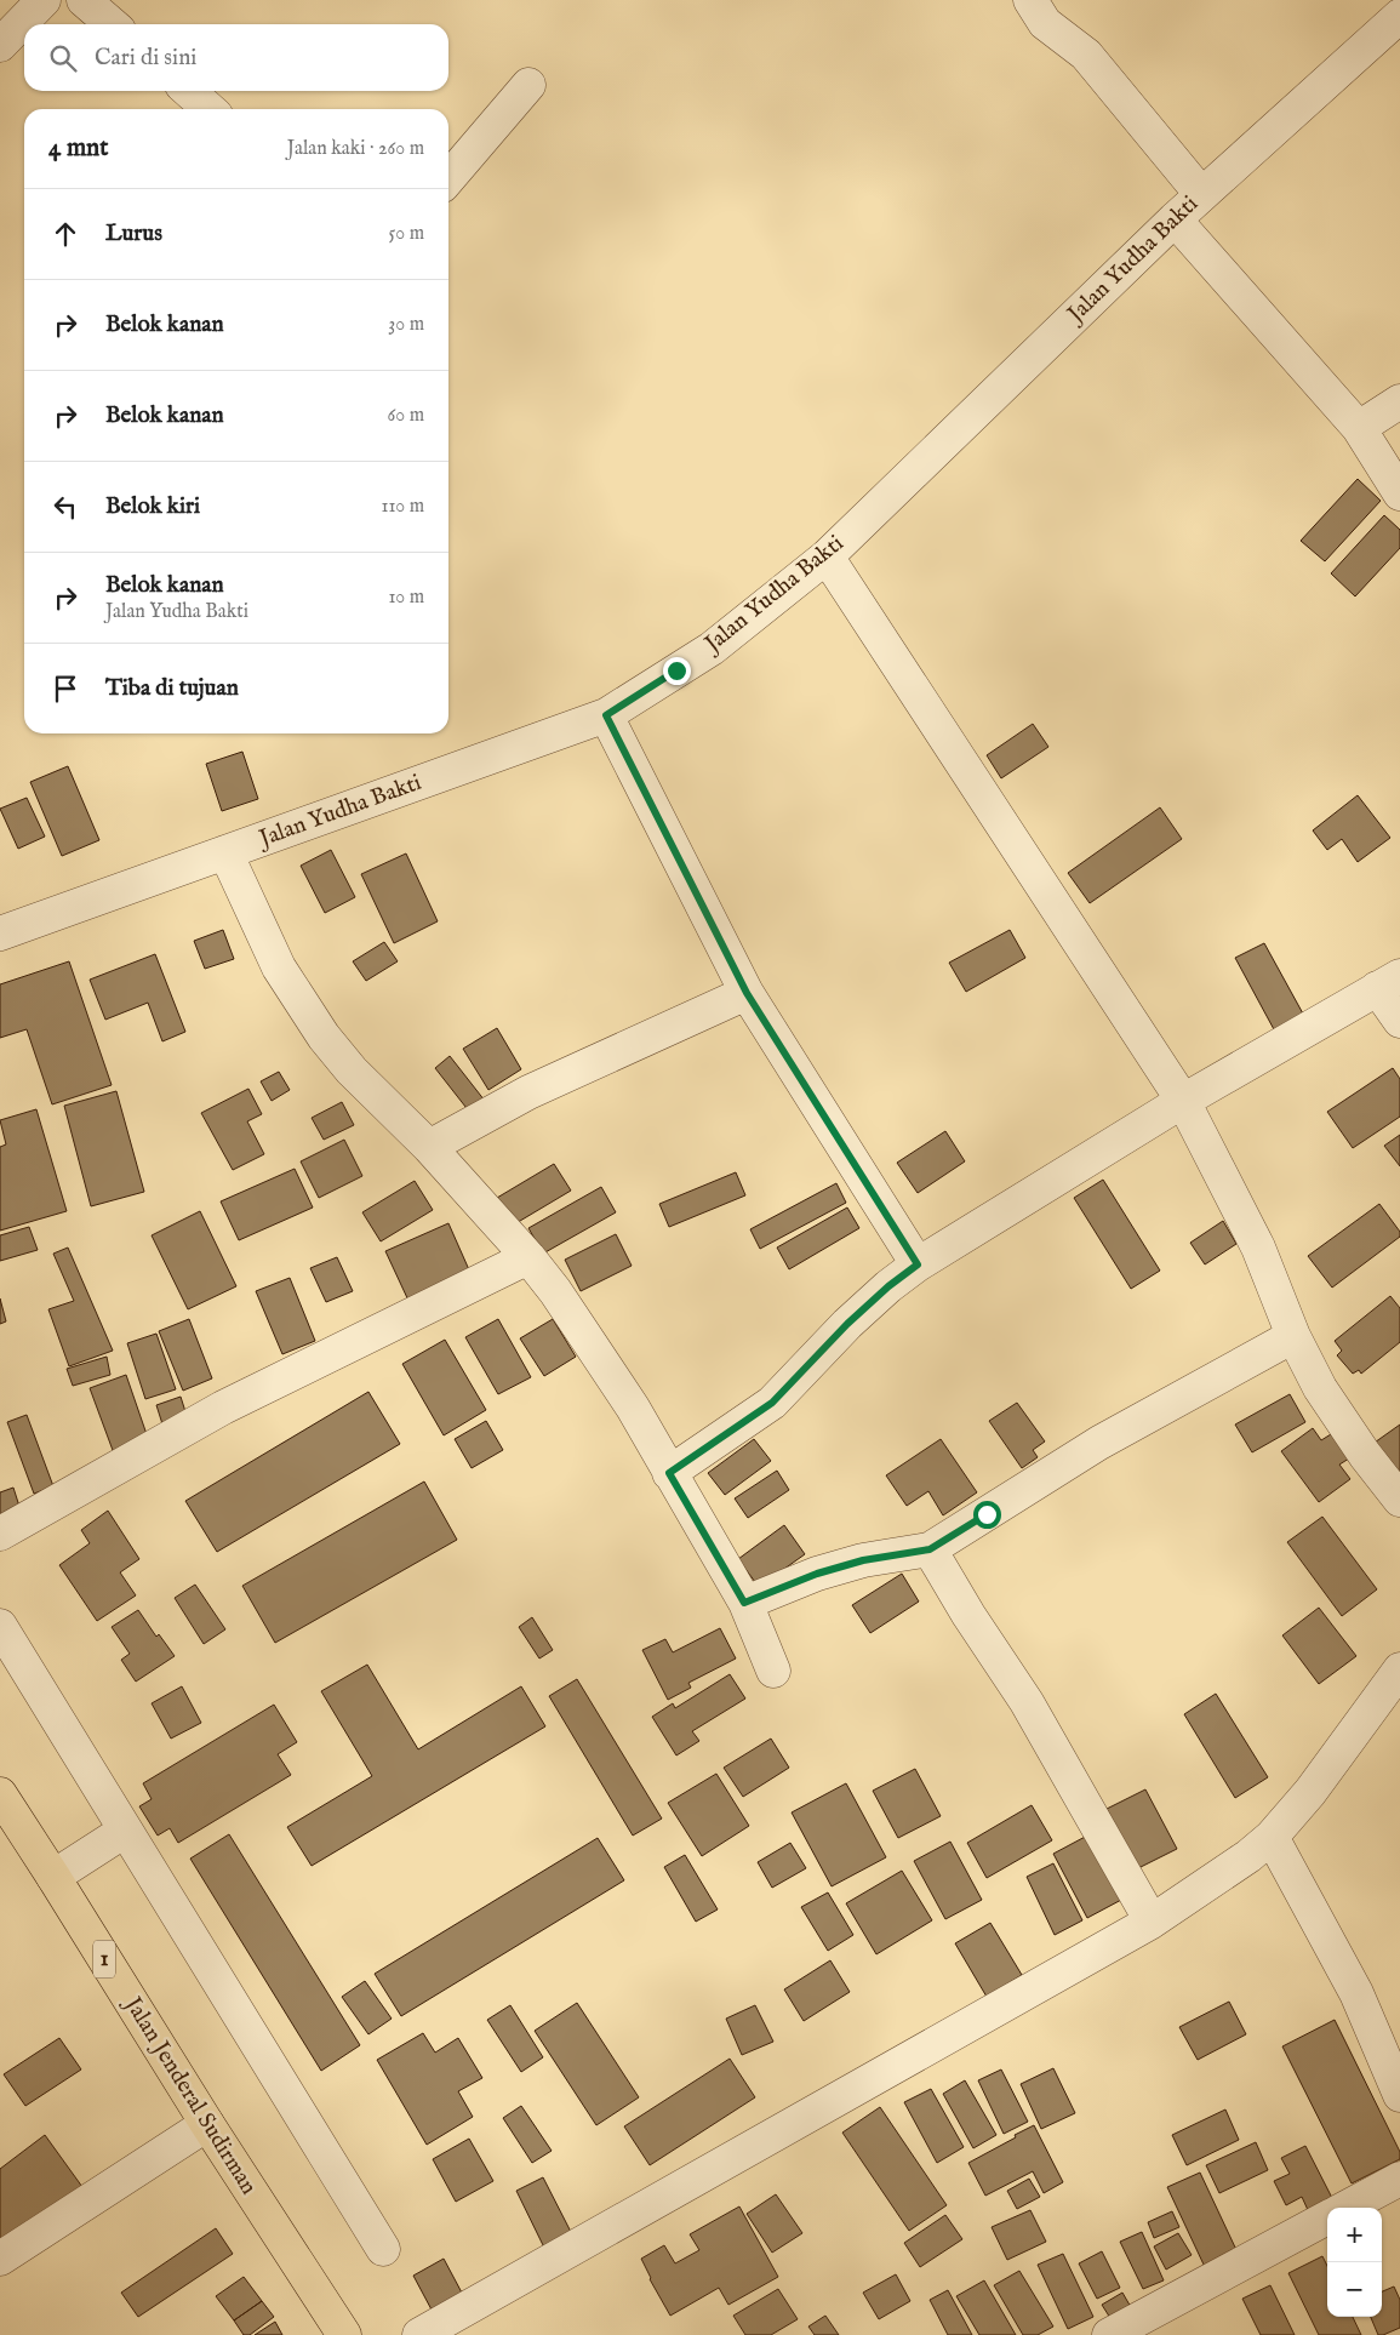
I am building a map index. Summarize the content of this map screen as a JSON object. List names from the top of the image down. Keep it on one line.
{"streets":{"highway":["1","Jalan Jenderal Sudirman"],"street":["Jalan Yudha Bakti"]},"page":{"search":"Cari di sini","heading":["4 mnt","Jalan kaki · 260 m"],"list":[["Lurus","50 m"],["Belok kanan","30 m"],["Belok kanan","60 m"],["Belok kiri","110 m"],["Belok kanan","Jalan Yudha Bakti","10 m"],"Tiba di tujuan"],"map_buttons":["+","−"]}}
